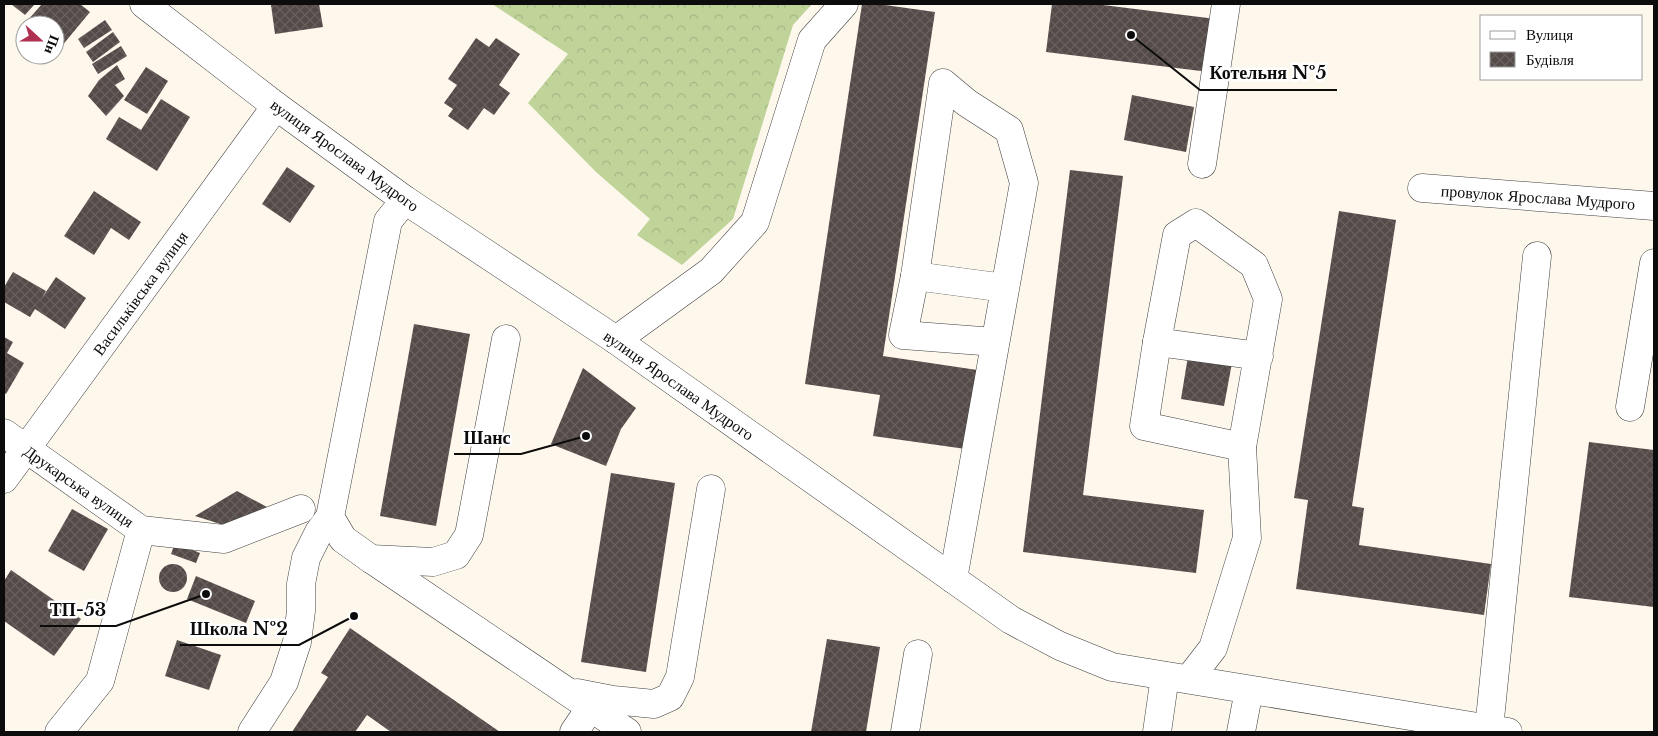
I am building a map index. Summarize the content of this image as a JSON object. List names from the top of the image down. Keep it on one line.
{"streets":{"street":["вулиця Ярослава Мудрого","провулок Ярослава Мудрого","Васильківська вулиця","Друкарська вулиця"]},"crossings":[["вулиця Ярослава Мудрого","Васильківська вулиця"],["Васильківська вулиця","Друкарська вулиця"]],"places":["Котельня №5","Шанс","ТП-53","Школа №2"],"legend":["Вулиця","Будівля"],"north":"right"}
